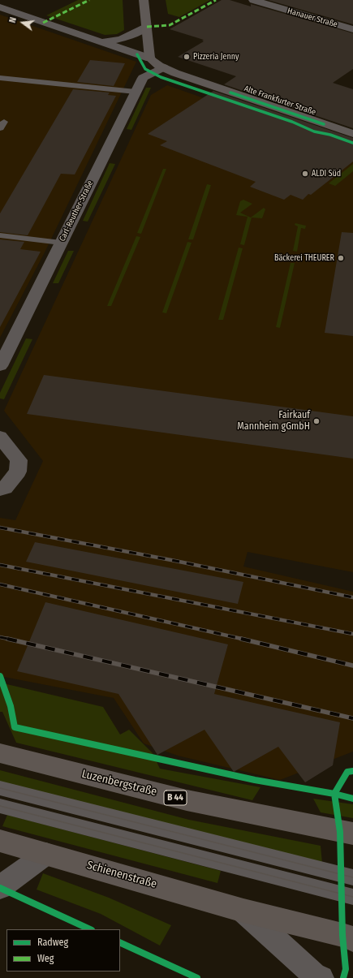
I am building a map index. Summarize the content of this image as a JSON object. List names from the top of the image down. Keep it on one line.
{"streets":{"main road":["Luzenbergstraße","B 44","Schienenstraße"],"street":["Hanauer Straße","Alte Frankfurter Straße","Carl-Reuther-Straße"]},"crossings":[["Alte Frankfurter Straße","Carl-Reuther-Straße"]],"places":["Pizzeria Jenny","ALDI Süd","Bäckerei THEURER","Fairkauf Mannheim gGmbH"],"legend":["Radweg","Weg"],"north":"left"}
